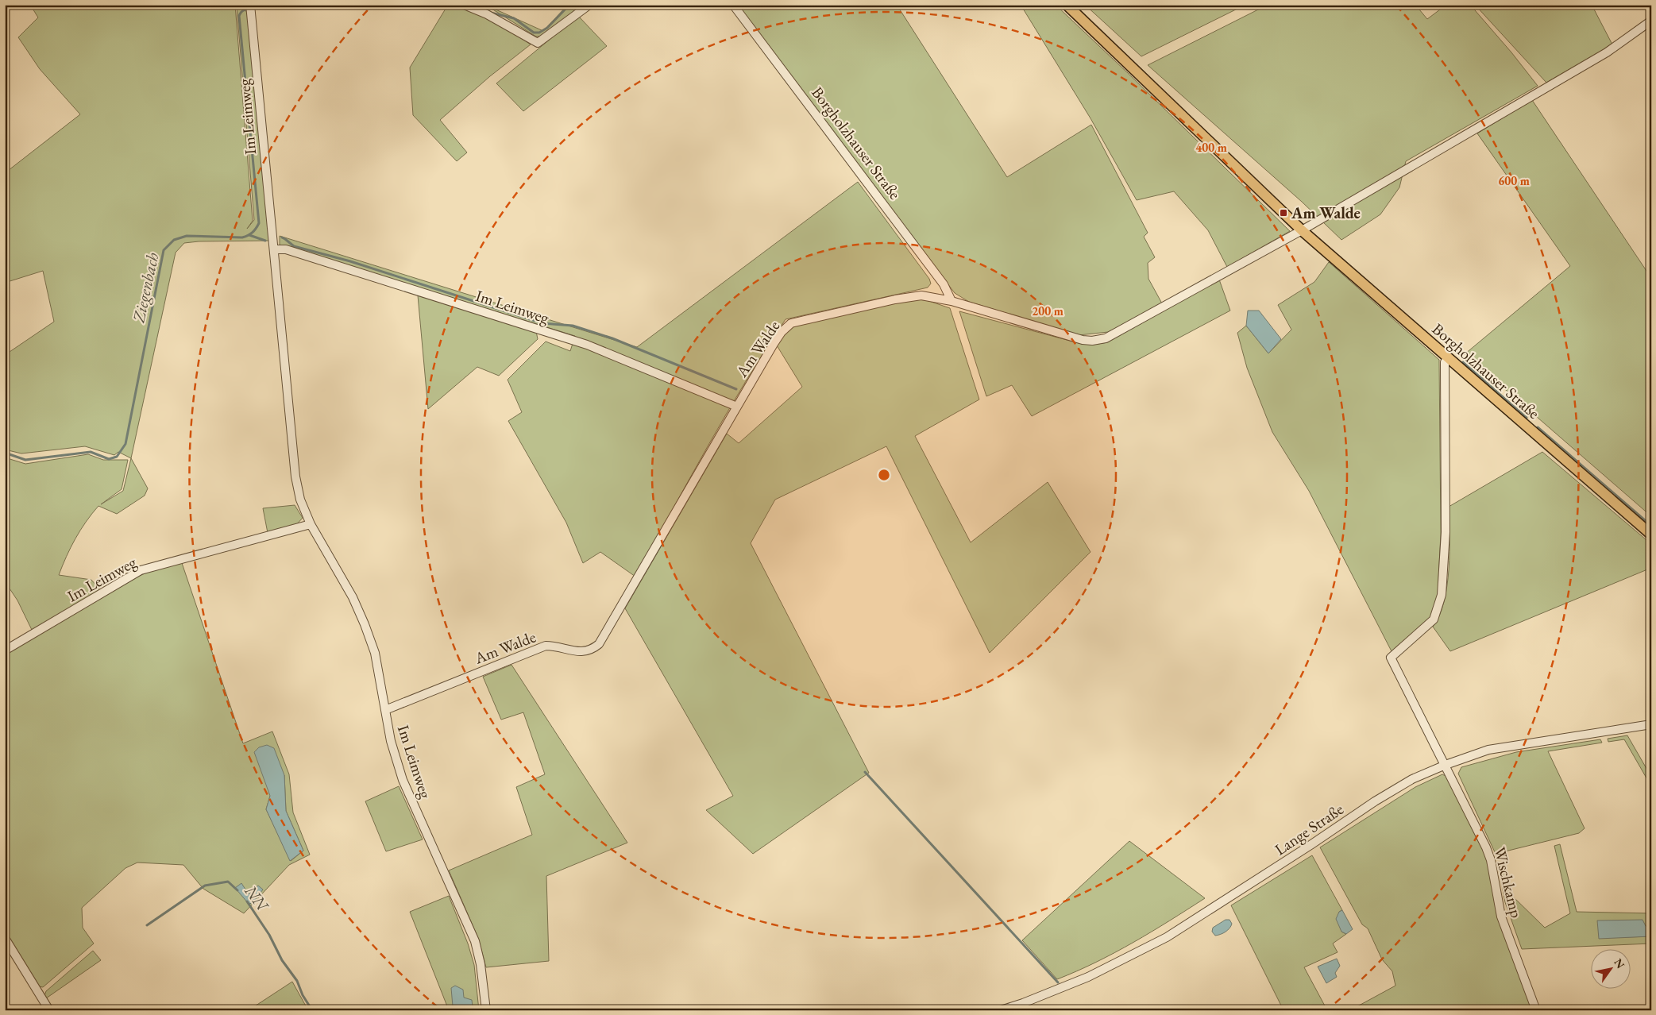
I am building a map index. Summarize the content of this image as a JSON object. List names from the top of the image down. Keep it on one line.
{"streets":{"main road":["Borgholzhauser Straße"],"street":["Im Leimweg","Am Walde","Lange Straße","Wischkamp"]},"crossings":[["Im Leimweg","Am Walde"],["Borgholzhauser Straße","Am Walde"],["Borgholzhauser Straße","Wischkamp"],["Lange Straße","Wischkamp"]],"water":["Ziegenbach","NN"],"places":{"transit":["Am Walde"]},"north":"top right","rings":["400 m","600 m","200 m"]}
